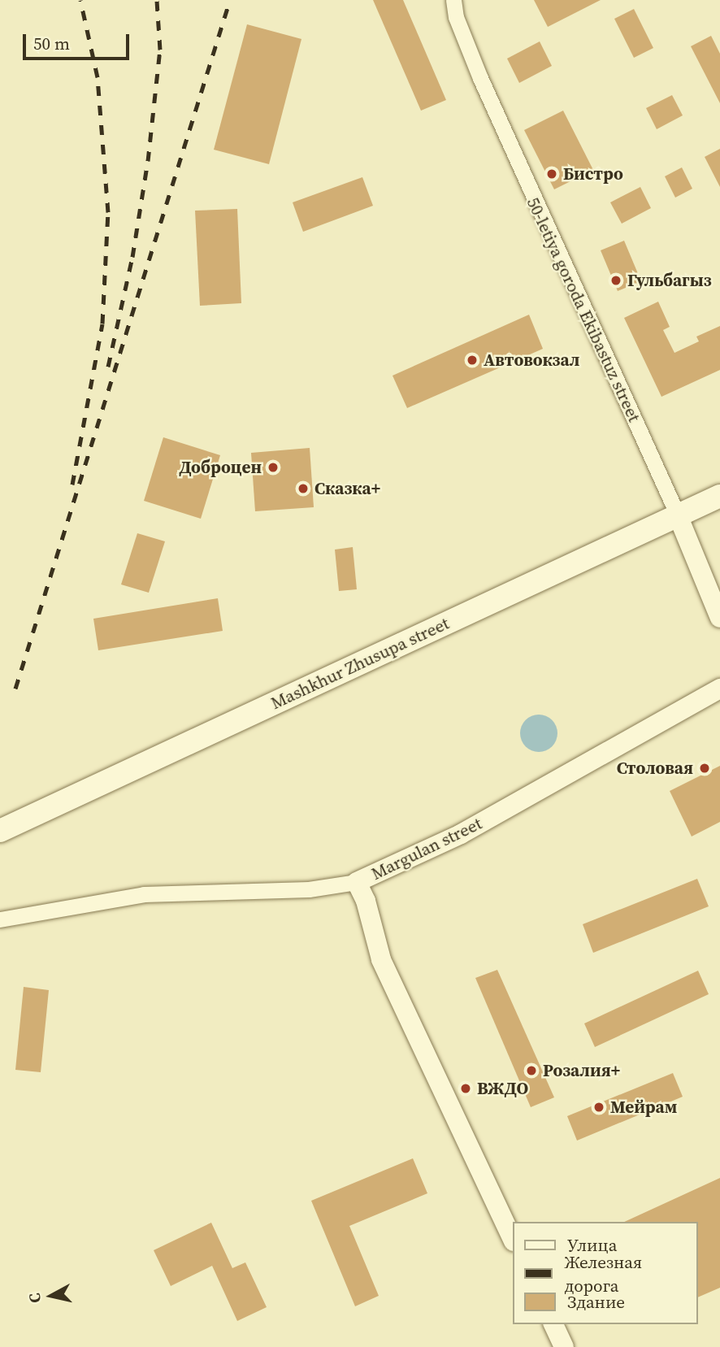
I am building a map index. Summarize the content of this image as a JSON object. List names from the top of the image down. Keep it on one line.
{"streets":{"main road":["Mashkhur Zhusupa street"],"street":["50-letiya goroda Ekibastuz street","Margulan street"]},"crossings":[["50-letiya goroda Ekibastuz street","Mashkhur Zhusupa street"]],"places":["Бистро","Гульбагыз","Автовокзал","Доброцен","Сказка+","Столовая","Розалия+","ВЖДО","Мейрам"],"legend":["Улица","Железная дорога","Здание"],"scale_bar":"50 m","north":"left"}
